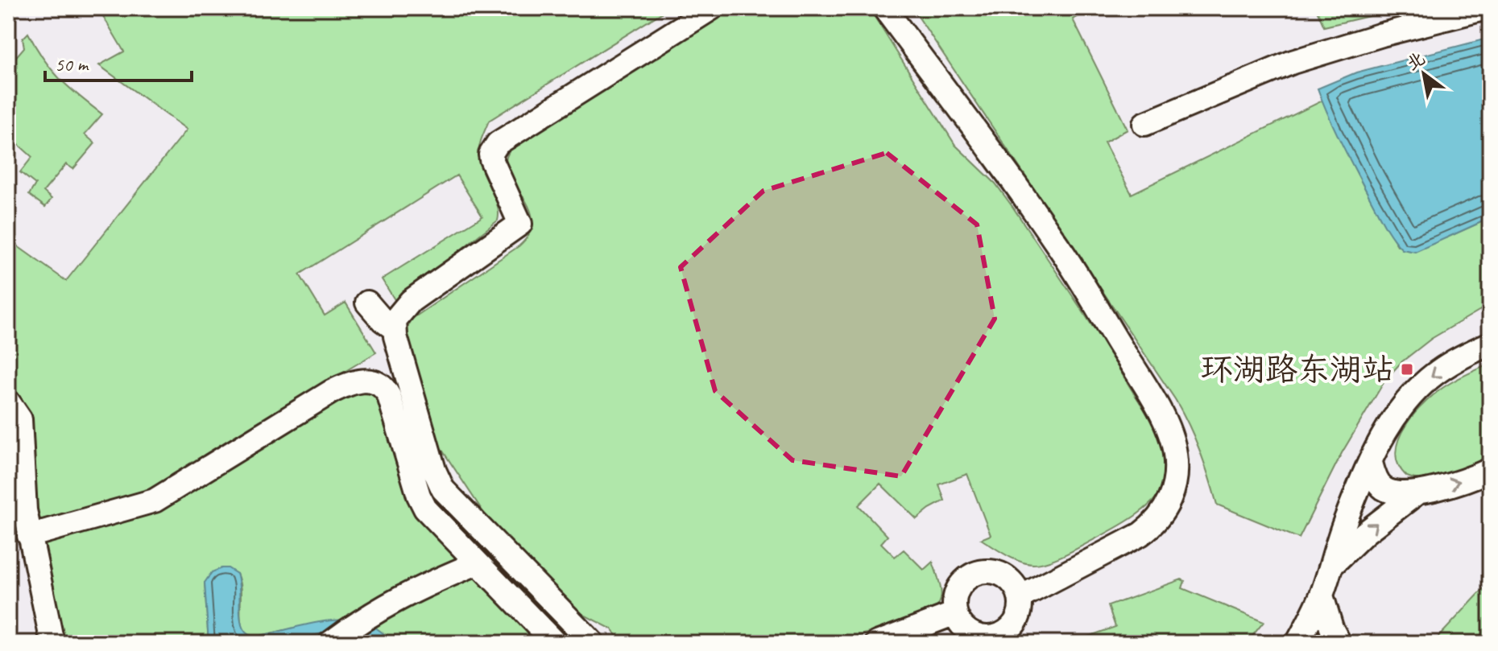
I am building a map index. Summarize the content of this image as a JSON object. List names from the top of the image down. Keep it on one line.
{"places":{"transit":["环湖路东湖站"]},"scale_bar":"50 m","north":"top left"}
